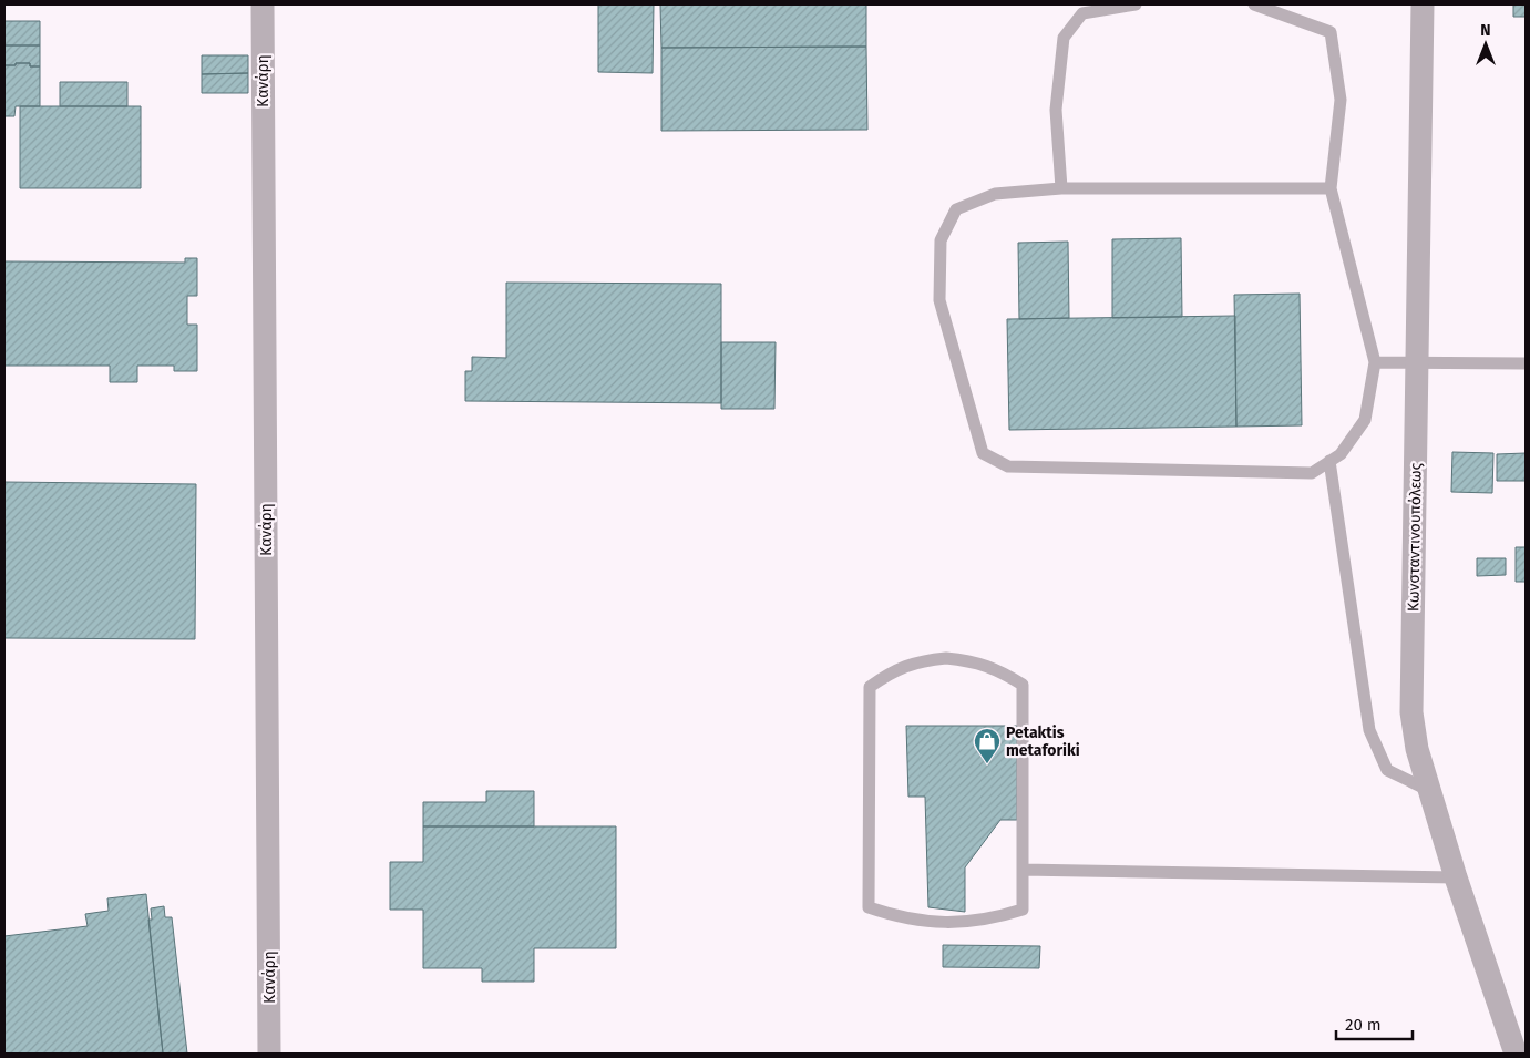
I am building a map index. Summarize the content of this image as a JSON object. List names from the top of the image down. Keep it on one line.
{"streets":{"street":["Κανάρη","Κωνσταντινουπόλεως"]},"places":{"shop":["Petaktis metaforiki"]},"scale_bar":"20 m","north":"top"}
